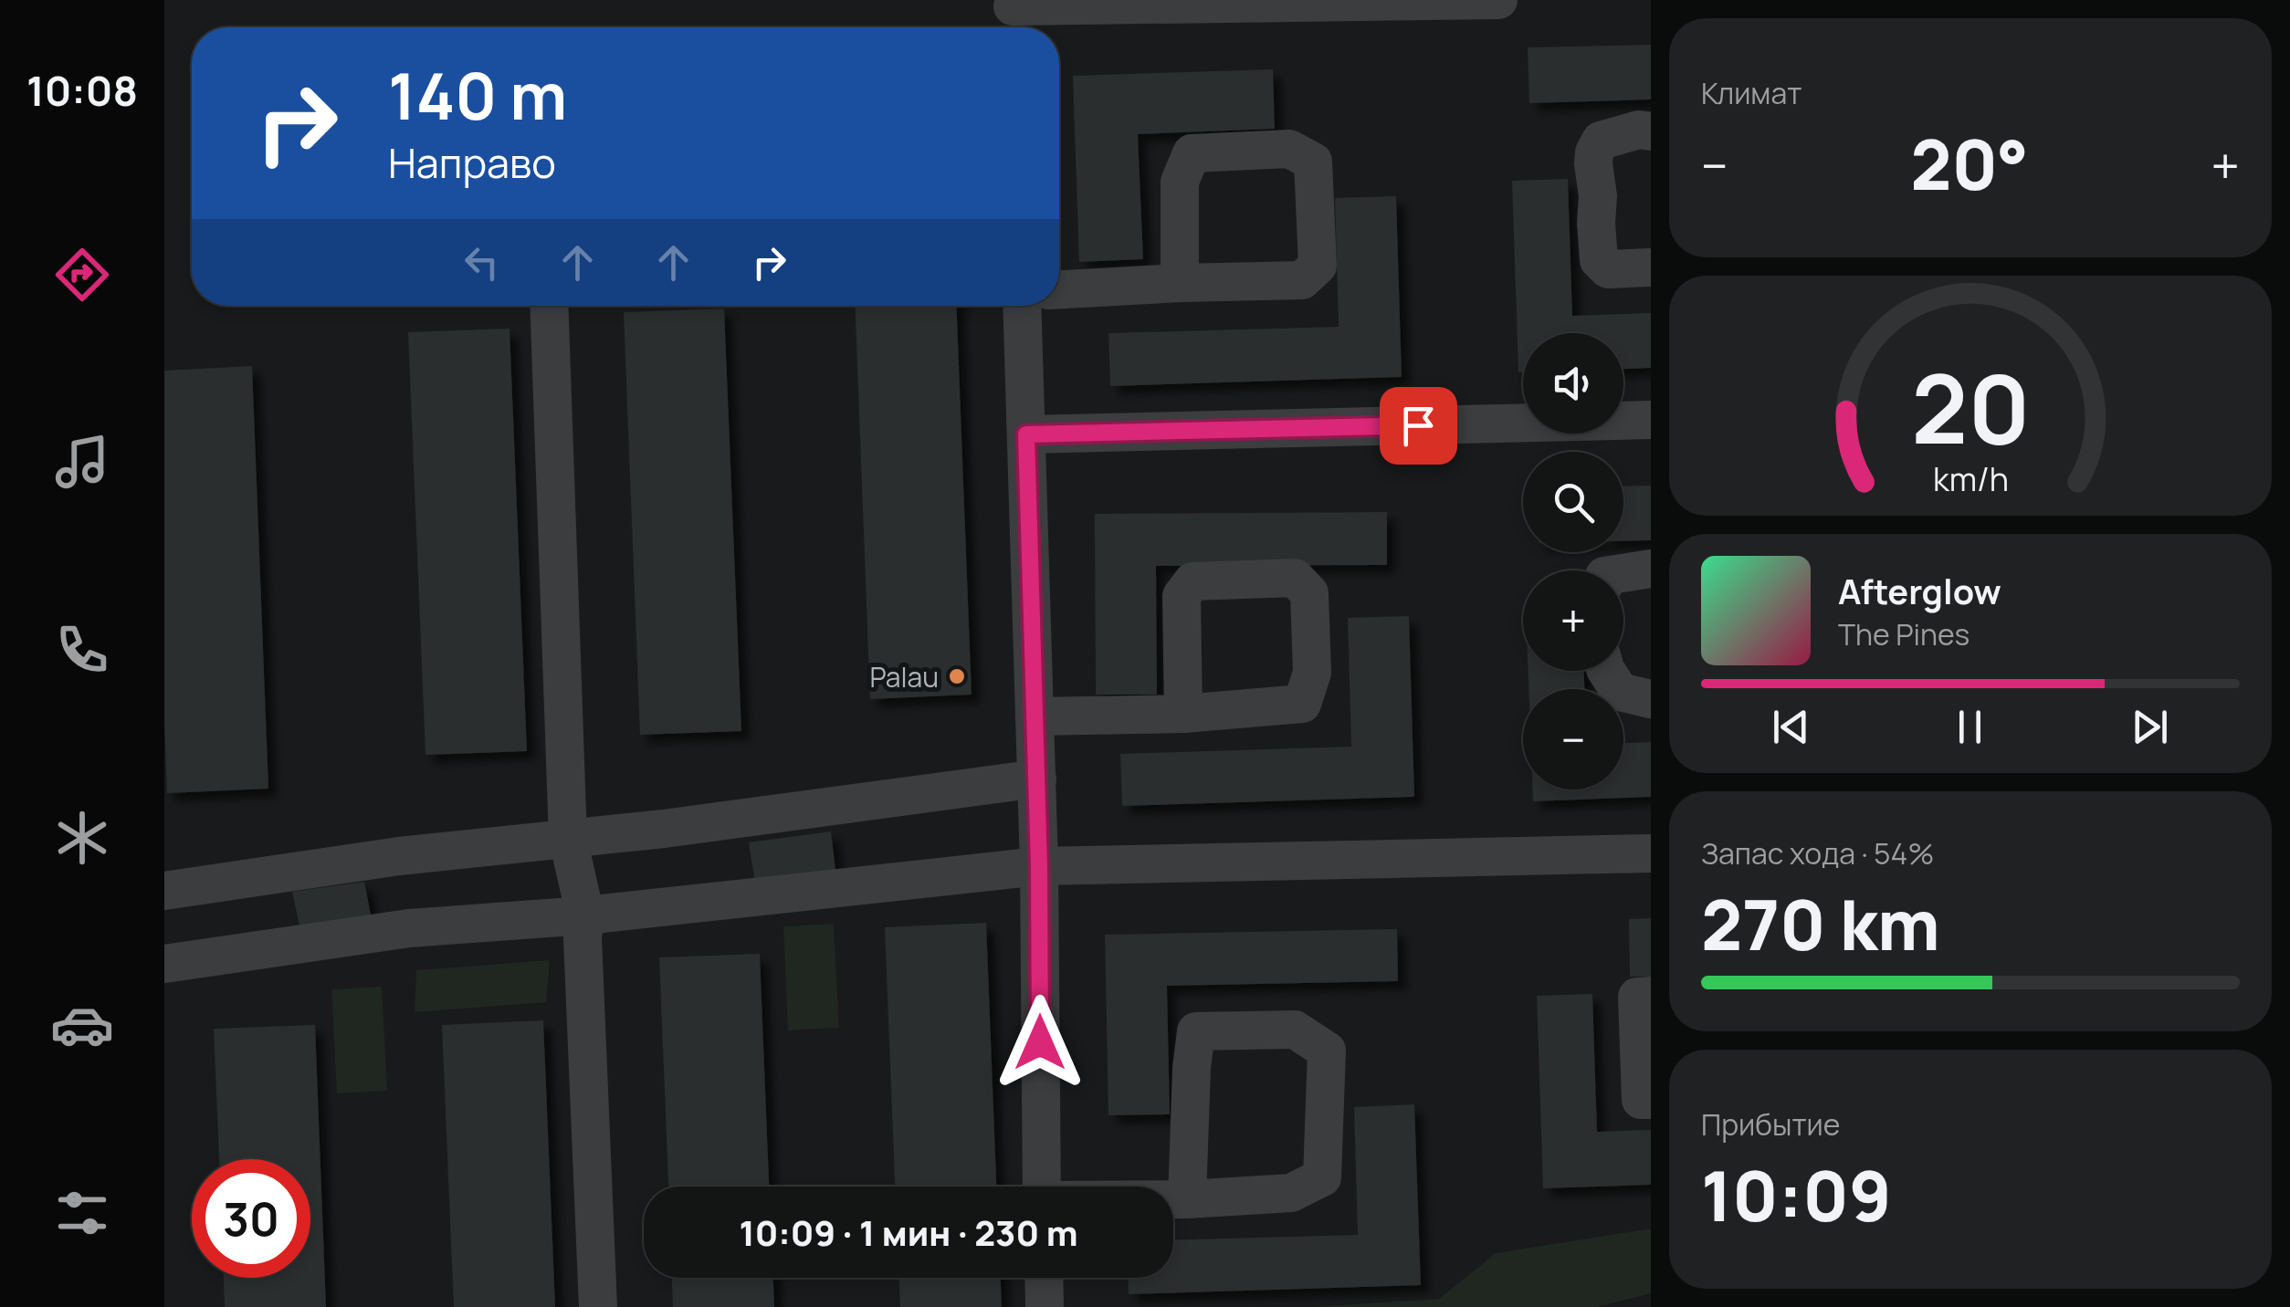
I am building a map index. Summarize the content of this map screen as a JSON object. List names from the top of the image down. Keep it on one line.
{"places":["Palau"],"page":{"tabs":"10:08","tile":["Климат",["Запас хода · 54%","270 km"],["Прибытие","10:09"]],"turn":["140 m","Направо"],"heat":["−","20°","+"],"map_buttons":["+","−"],"song":["Afterglow","The Pines"],"limit":"30","trip":"10:09 · 1 мин · 230 m","gauge":["20","km/h"]}}
